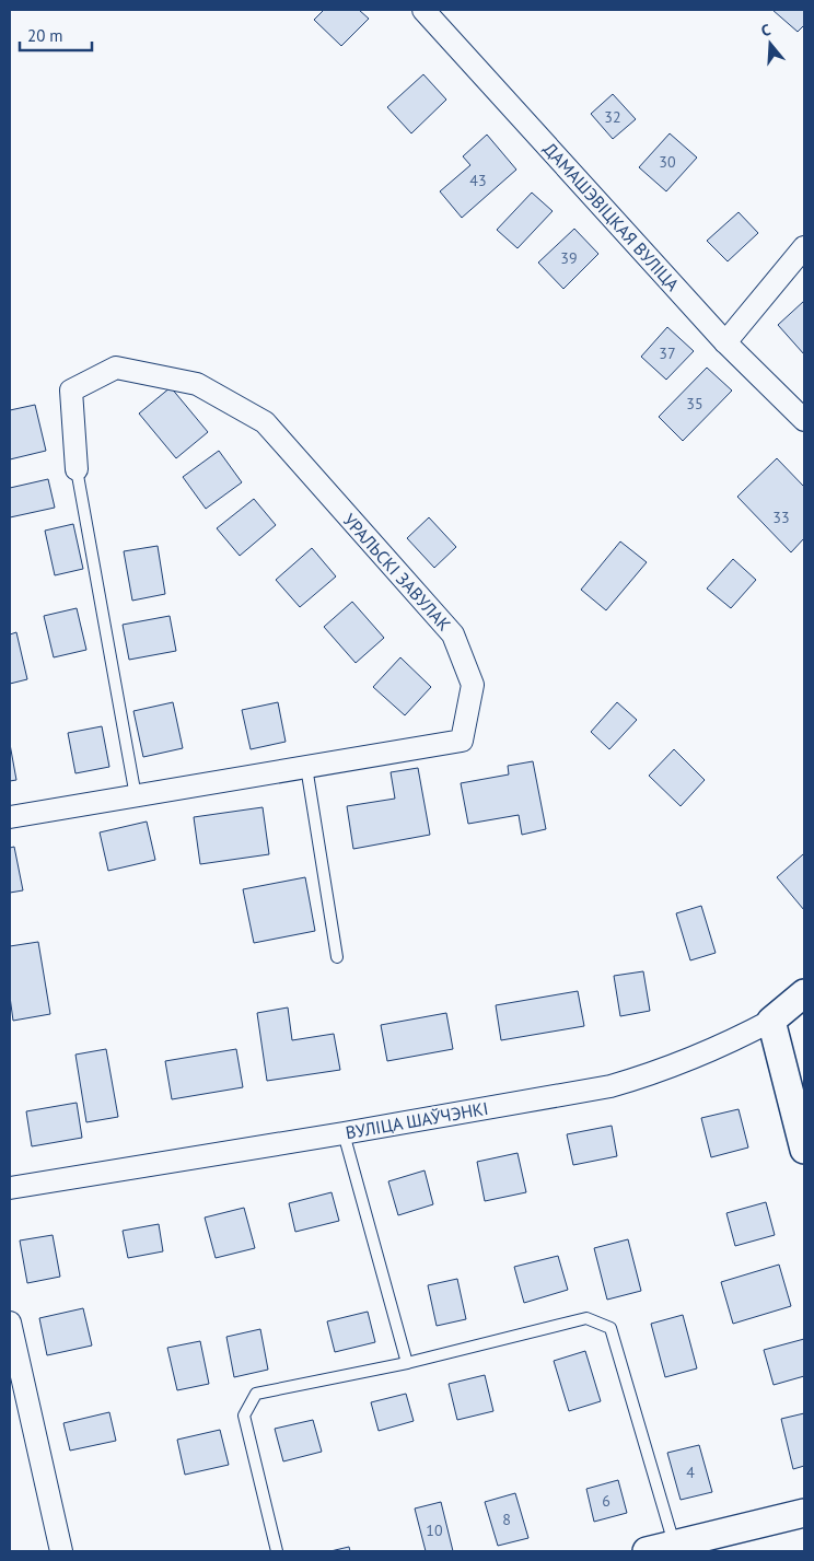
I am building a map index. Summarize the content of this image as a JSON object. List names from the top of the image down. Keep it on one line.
{"streets":{"street":["ДАМАШЭВІЦКАЯ ВУЛІЦА","УРАЛЬСКІ ЗАВУЛАК","ВУЛІЦА ШАЎЧЭНКІ"]},"house_numbers":["32","30","43","39","37","35","33","4","6","8","10"],"scale_bar":"20 m","north":"top"}
